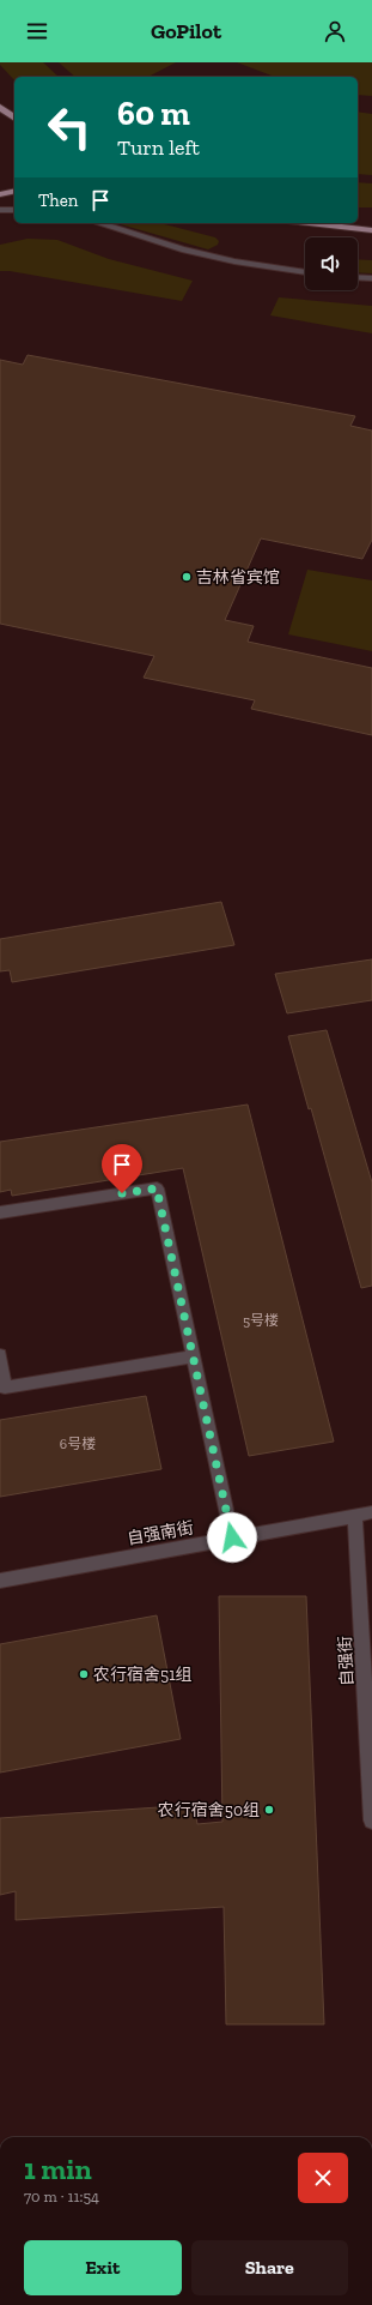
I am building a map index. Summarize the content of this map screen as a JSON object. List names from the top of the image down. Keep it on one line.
{"streets":{"street":["自强南街","自强街"]},"crossings":[["自强南街","自强街"]],"places":["吉林省宾馆","农行宿舍51组","农行宿舍50组"],"house_numbers":["5号楼","6号楼"],"page":{"header":"GoPilot","turn":["60 m","Turn left"],"then":"Then","heading":["1 min","70 m · 11:54"],"buttons":["Exit","Share"]}}
